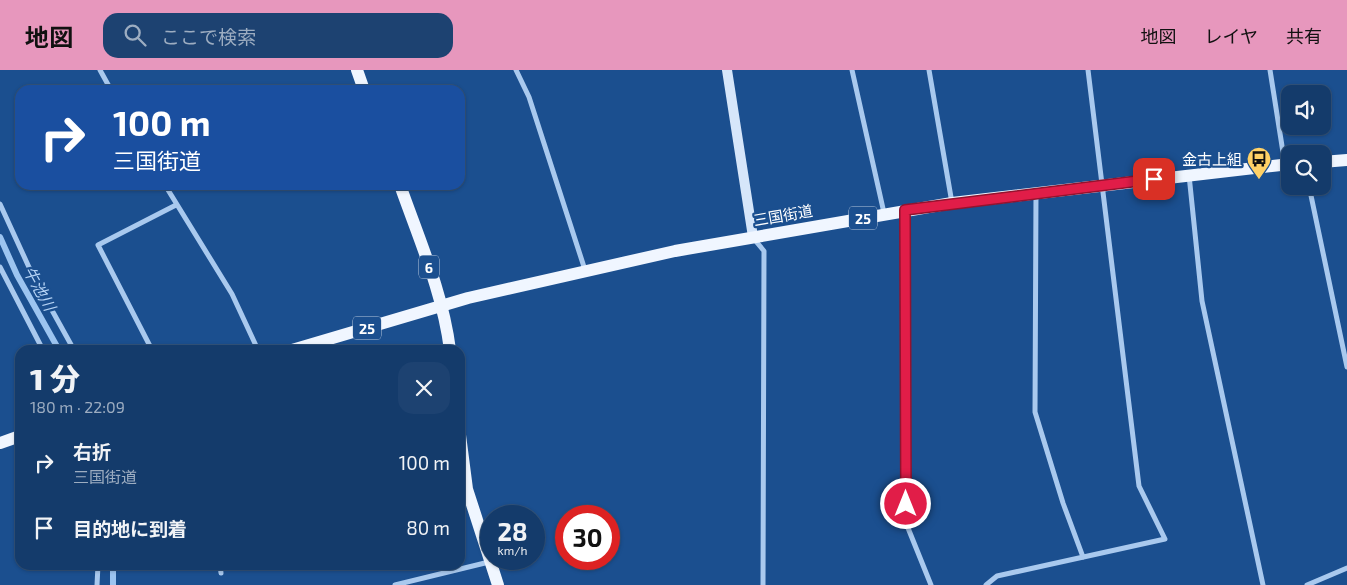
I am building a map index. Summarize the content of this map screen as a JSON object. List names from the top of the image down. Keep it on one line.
{"streets":{"main road":["三国街道","25","6"]},"crossings":[["三国街道","6"]],"water":["牛池川"],"places":{"bus stop":["金古上組"]},"page":{"header":"地図","search":"ここで検索","nav":["地図","レイヤ","共有"],"turn":["100 m","三国街道"],"heading":["1 分","180 m · 22:09"],"list":[{"name":"右折","note":"三国街道","value":"100 m"},{"name":"目的地に到着","value":"80 m"}],"speed":"28 km/h","limit":"30"}}
